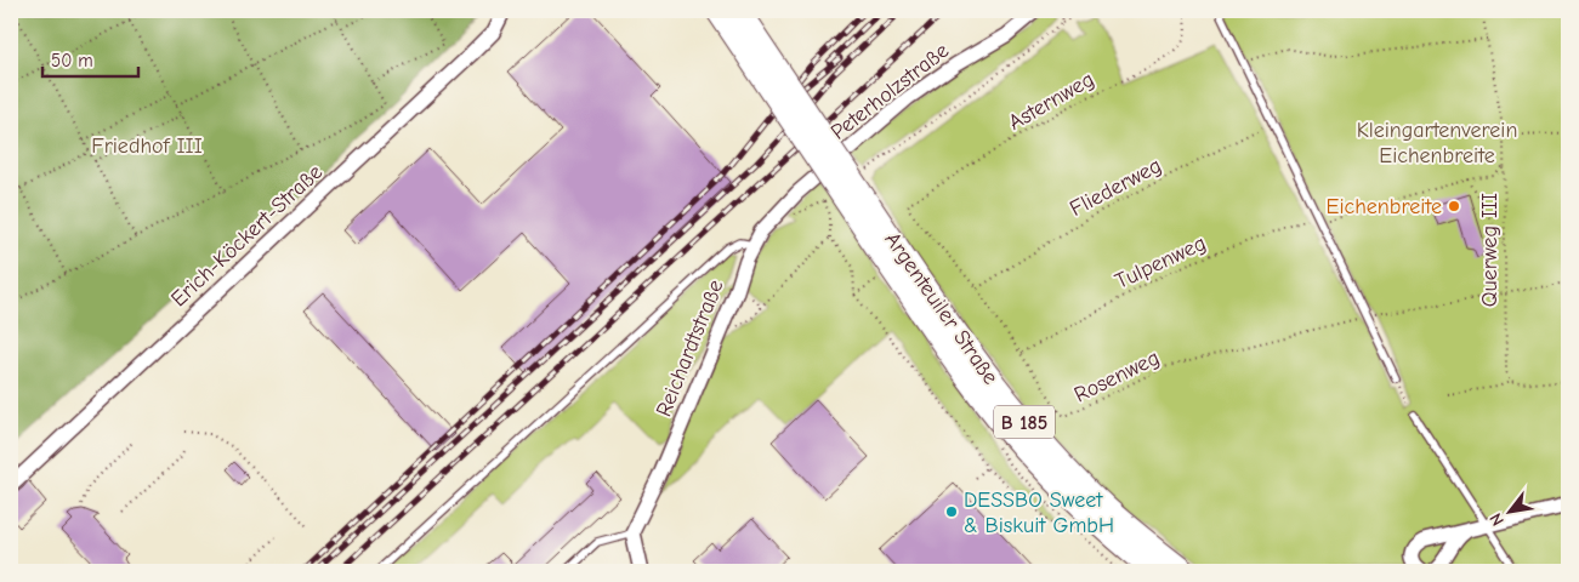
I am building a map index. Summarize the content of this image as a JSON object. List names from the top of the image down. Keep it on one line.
{"streets":{"main road":["Argenteuiler Straße","B 185"],"street":["Peterholzstraße","Erich-Köckert-Straße","Reichardtstraße"],"path":["Asternweg","Fliederweg","Querweg III","Tulpenweg","Rosenweg"]},"crossings":[["Peterholzstraße","Reichardtstraße"],["Asternweg","Rosenweg"],["Fliederweg","Rosenweg"],["Querweg III","Tulpenweg"],["Tulpenweg","Rosenweg"]],"parks":["Kleingartenverein Eichenbreite","Friedhof III"],"places":["Eichenbreite","DESSBO Sweet & Biskuit GmbH"],"scale_bar":"50 m","north":"bottom left"}
